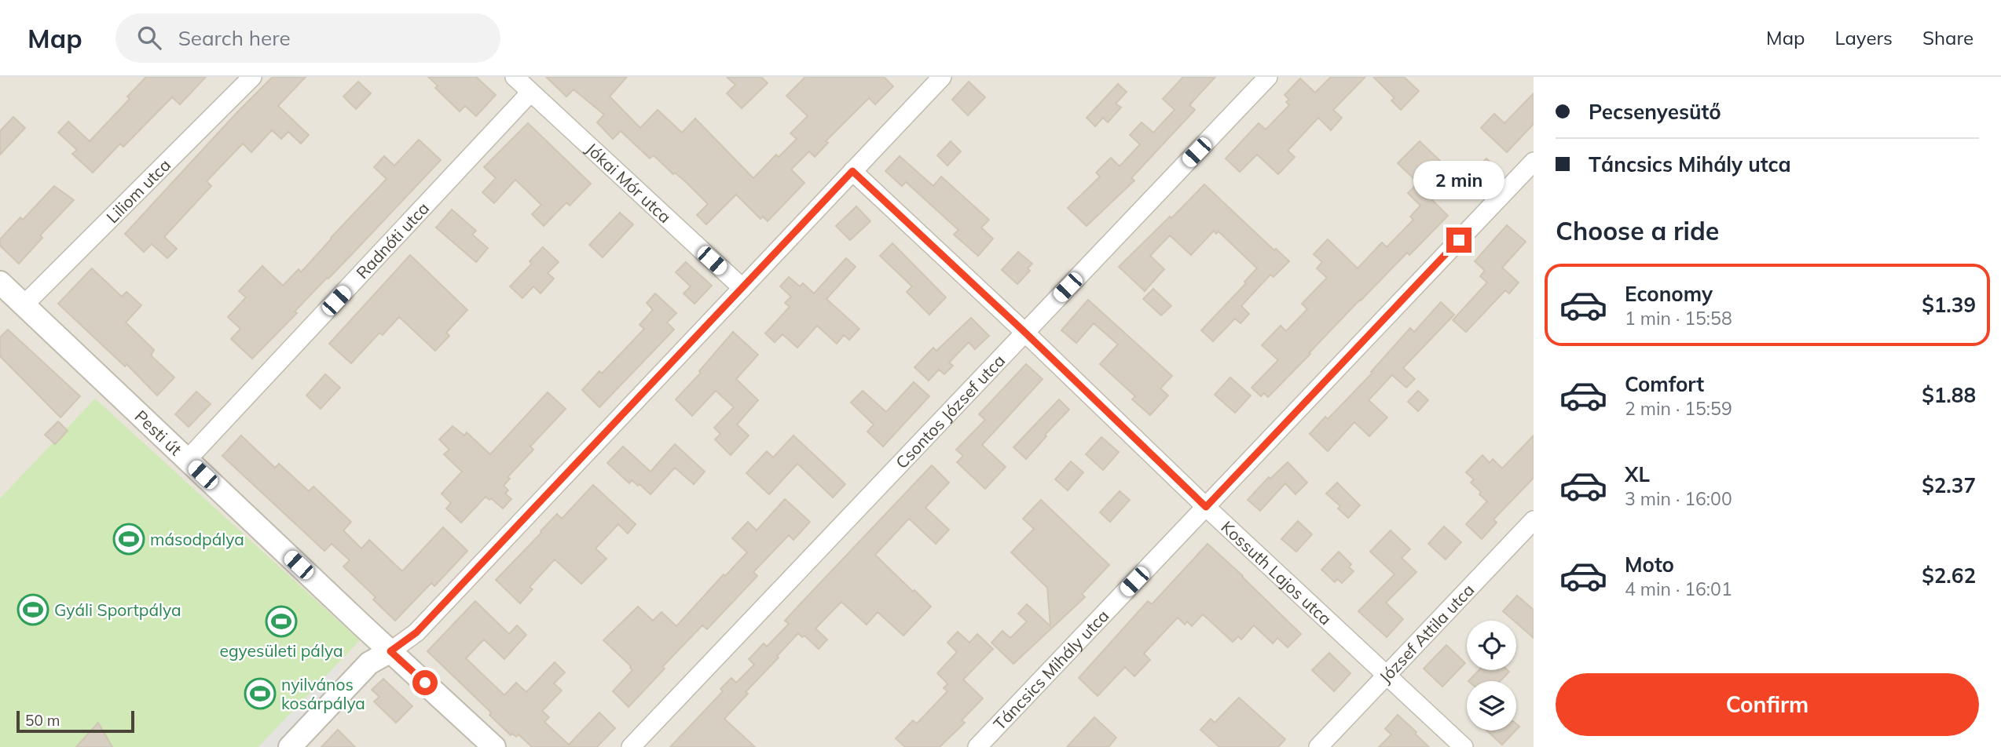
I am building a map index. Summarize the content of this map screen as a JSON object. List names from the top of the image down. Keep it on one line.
{"streets":{"street":["Jókai Mór utca","Liliom utca","Radnóti utca","Csontos József utca","Pesti út","Kossuth Lajos utca","József Attila utca","Táncsics Mihály utca"]},"crossings":[["Jókai Mór utca","Radnóti utca"],["Liliom utca","Pesti út"],["Radnóti utca","Pesti út"],["Csontos József utca","Kossuth Lajos utca"],["Kossuth Lajos utca","József Attila utca"],["Kossuth Lajos utca","Táncsics Mihály utca"]],"places":{"sports":["másodpálya","Gyáli Sportpálya","egyesületi pálya","nyilvános kosárpálya"]},"scale_bar":"50 m","page":{"header":"Map","search":"Search here","nav":["Map","Layers","Share"],"banner":["Pecsenyesütő","Táncsics Mihály utca"],"bubble":"2 min","heading":"Choose a ride","list":[{"name":"Economy","note":"1 min · 15:58","value":"$1.39"},{"name":"Comfort","note":"2 min · 15:59","value":"$1.88"},{"name":"XL","note":"3 min · 16:00","value":"$2.37"},{"name":"Moto","note":"4 min · 16:01","value":"$2.62"}],"buttons":"Confirm","scale":"50 m"}}
